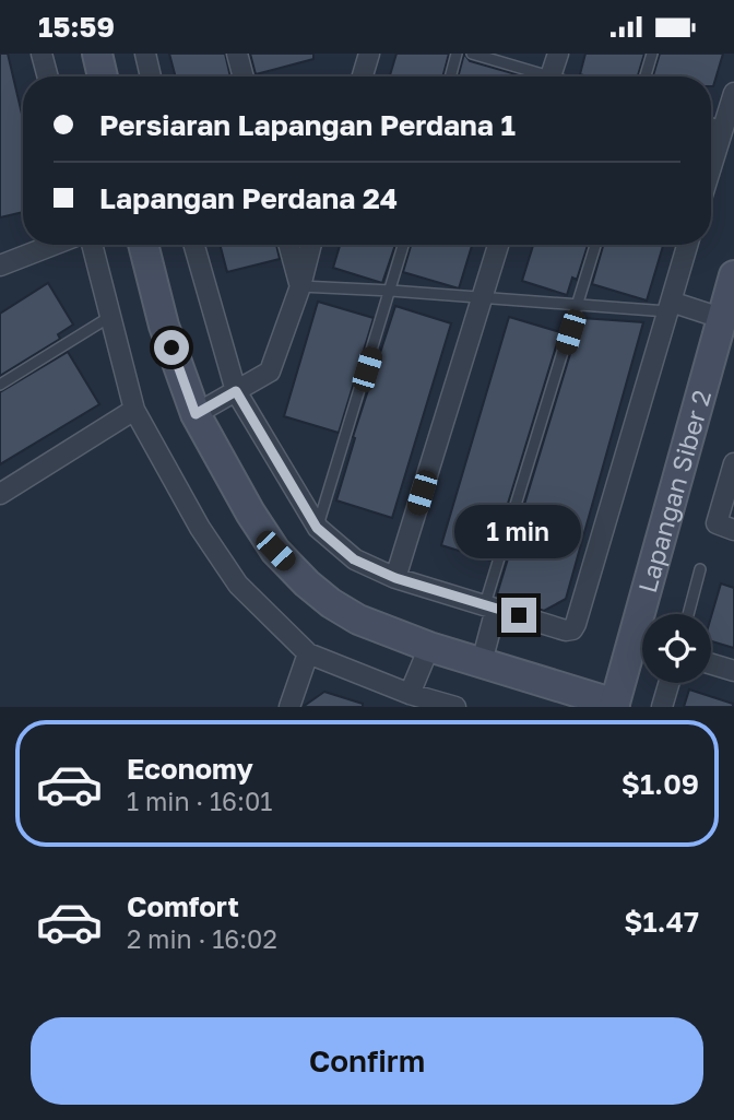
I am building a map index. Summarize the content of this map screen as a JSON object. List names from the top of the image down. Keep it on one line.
{"streets":{"street":["Lapangan Siber 2"]},"page":{"status":"15:59","banner":["Persiaran Lapangan Perdana 1","Lapangan Perdana 24"],"bubble":"1 min","list":[{"name":"Economy","note":"1 min · 16:01","value":"$1.09"},{"name":"Comfort","note":"2 min · 16:02","value":"$1.47"}],"buttons":"Confirm"}}
